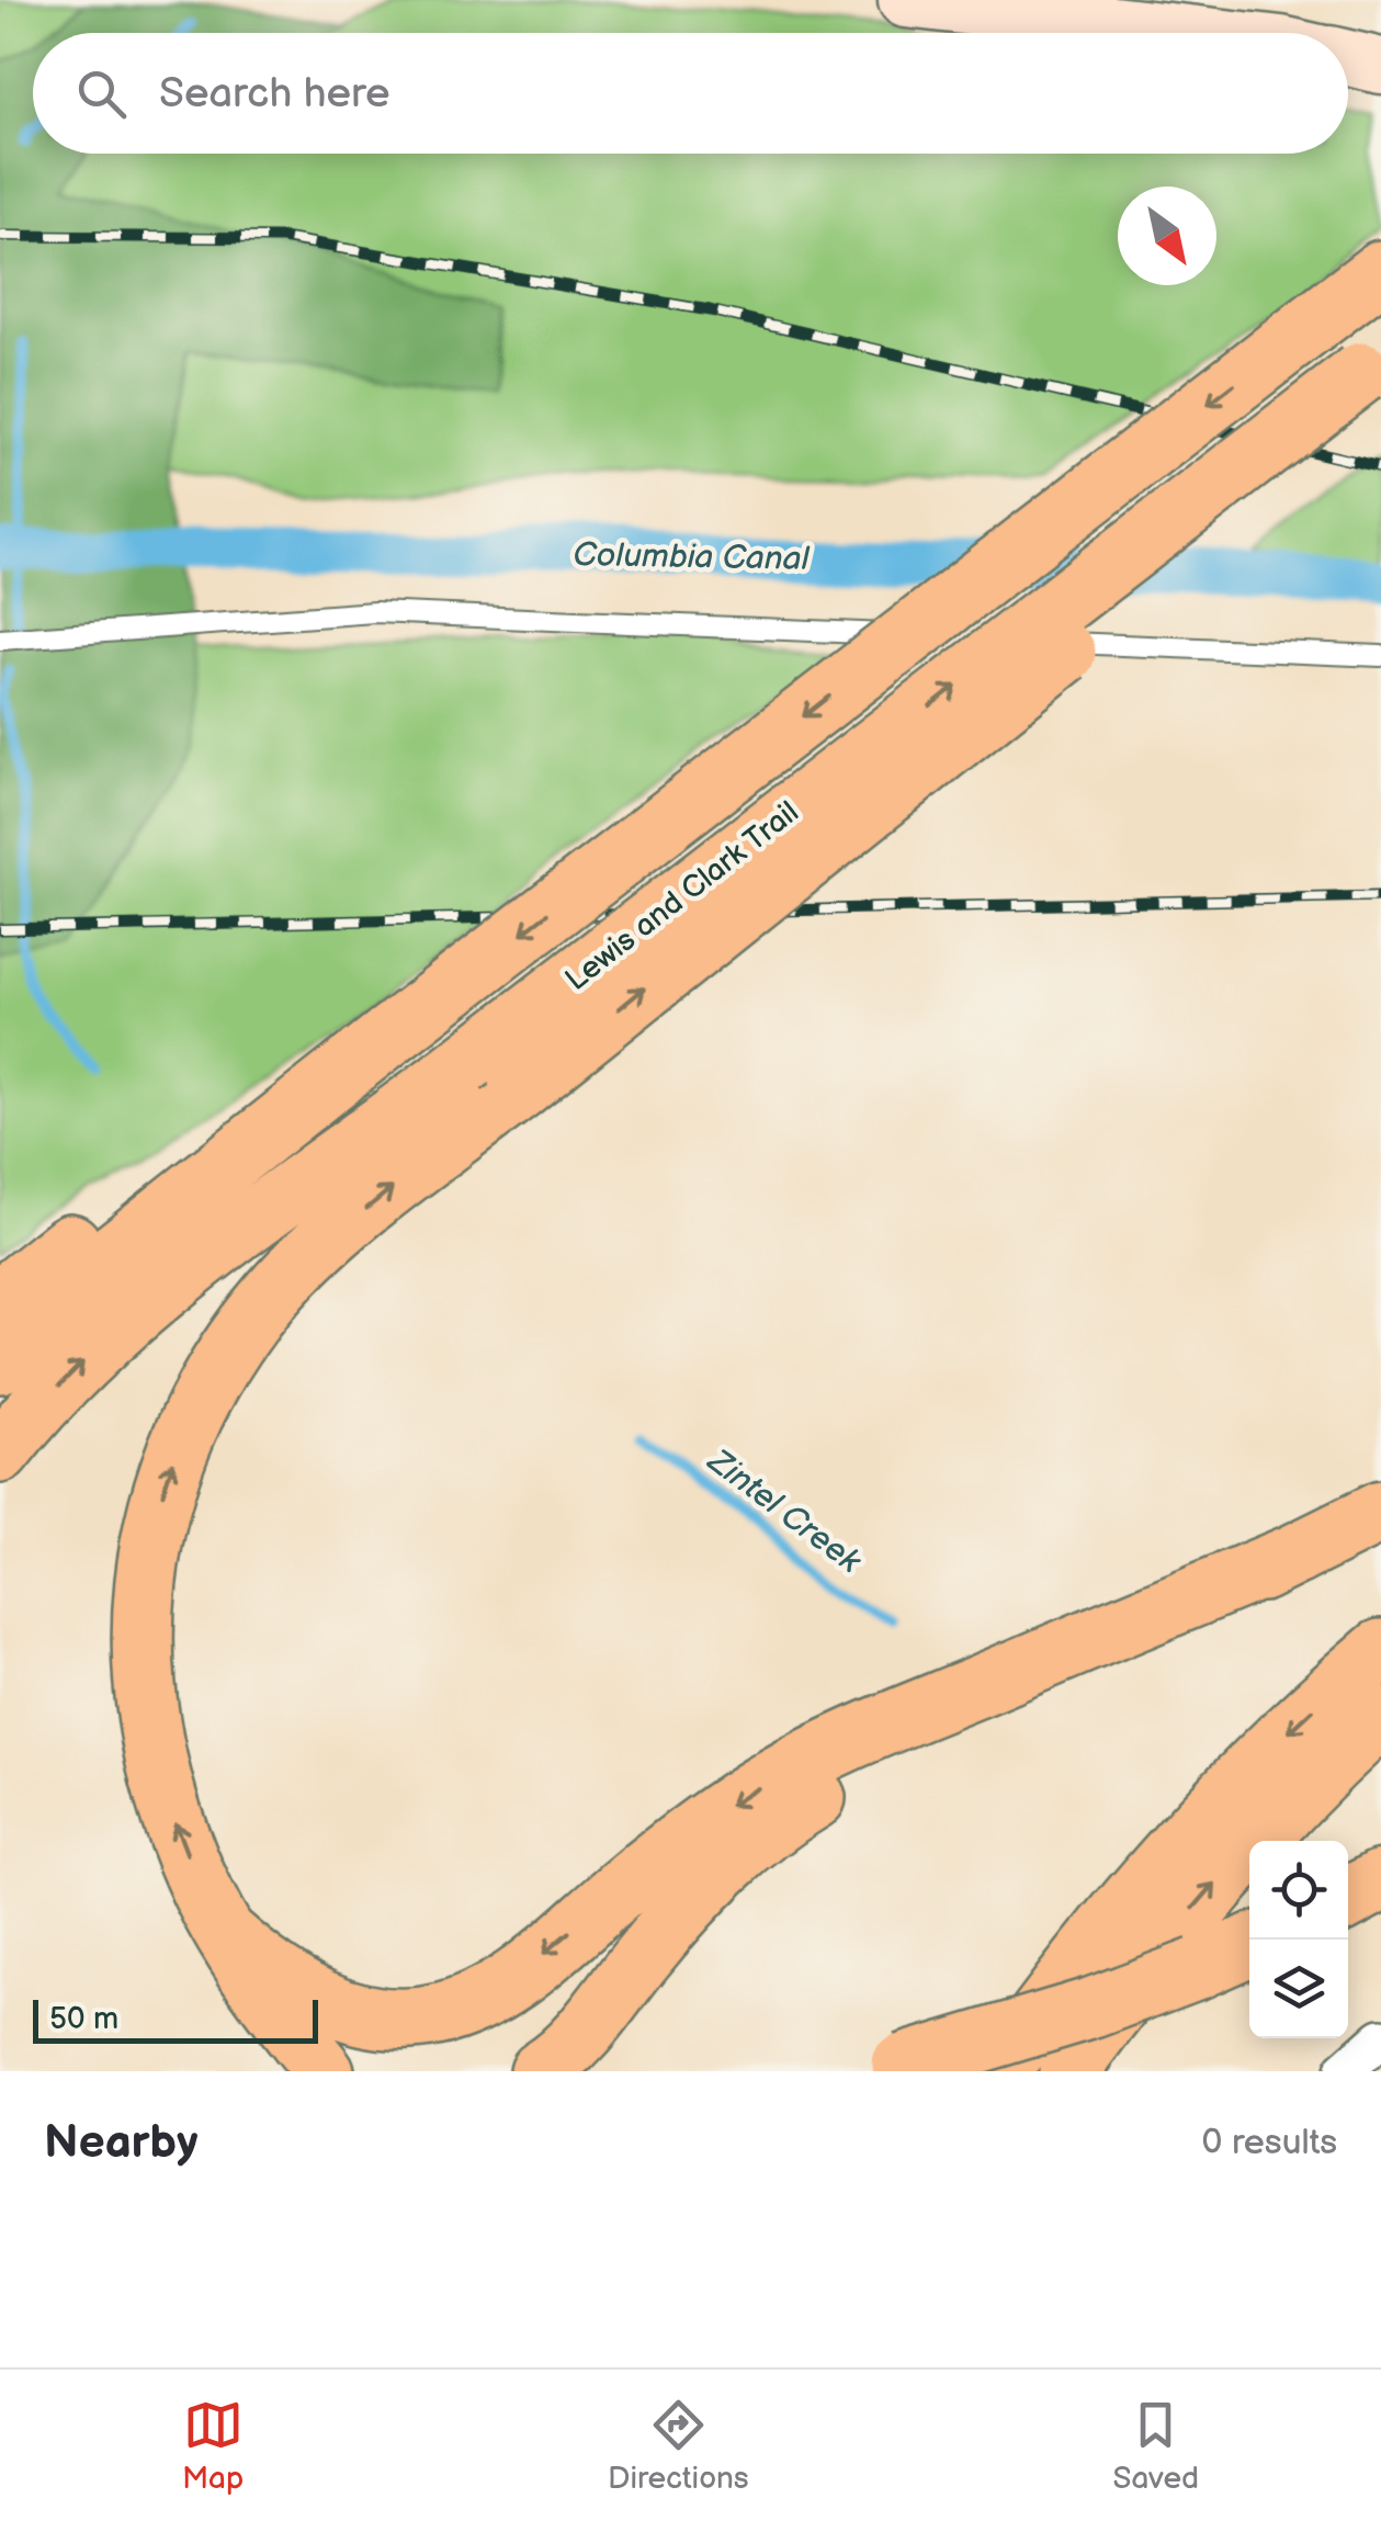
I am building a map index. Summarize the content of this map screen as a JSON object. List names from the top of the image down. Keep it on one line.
{"streets":{"highway":["Lewis and Clark Trail"]},"water":["Columbia Canal","Zintel Creek"],"scale_bar":"50 m","north":"bottom right","page":{"search":"Search here","scale":"50 m","heading":["Nearby","0 results"],"nav":["Map","Directions","Saved"]}}
